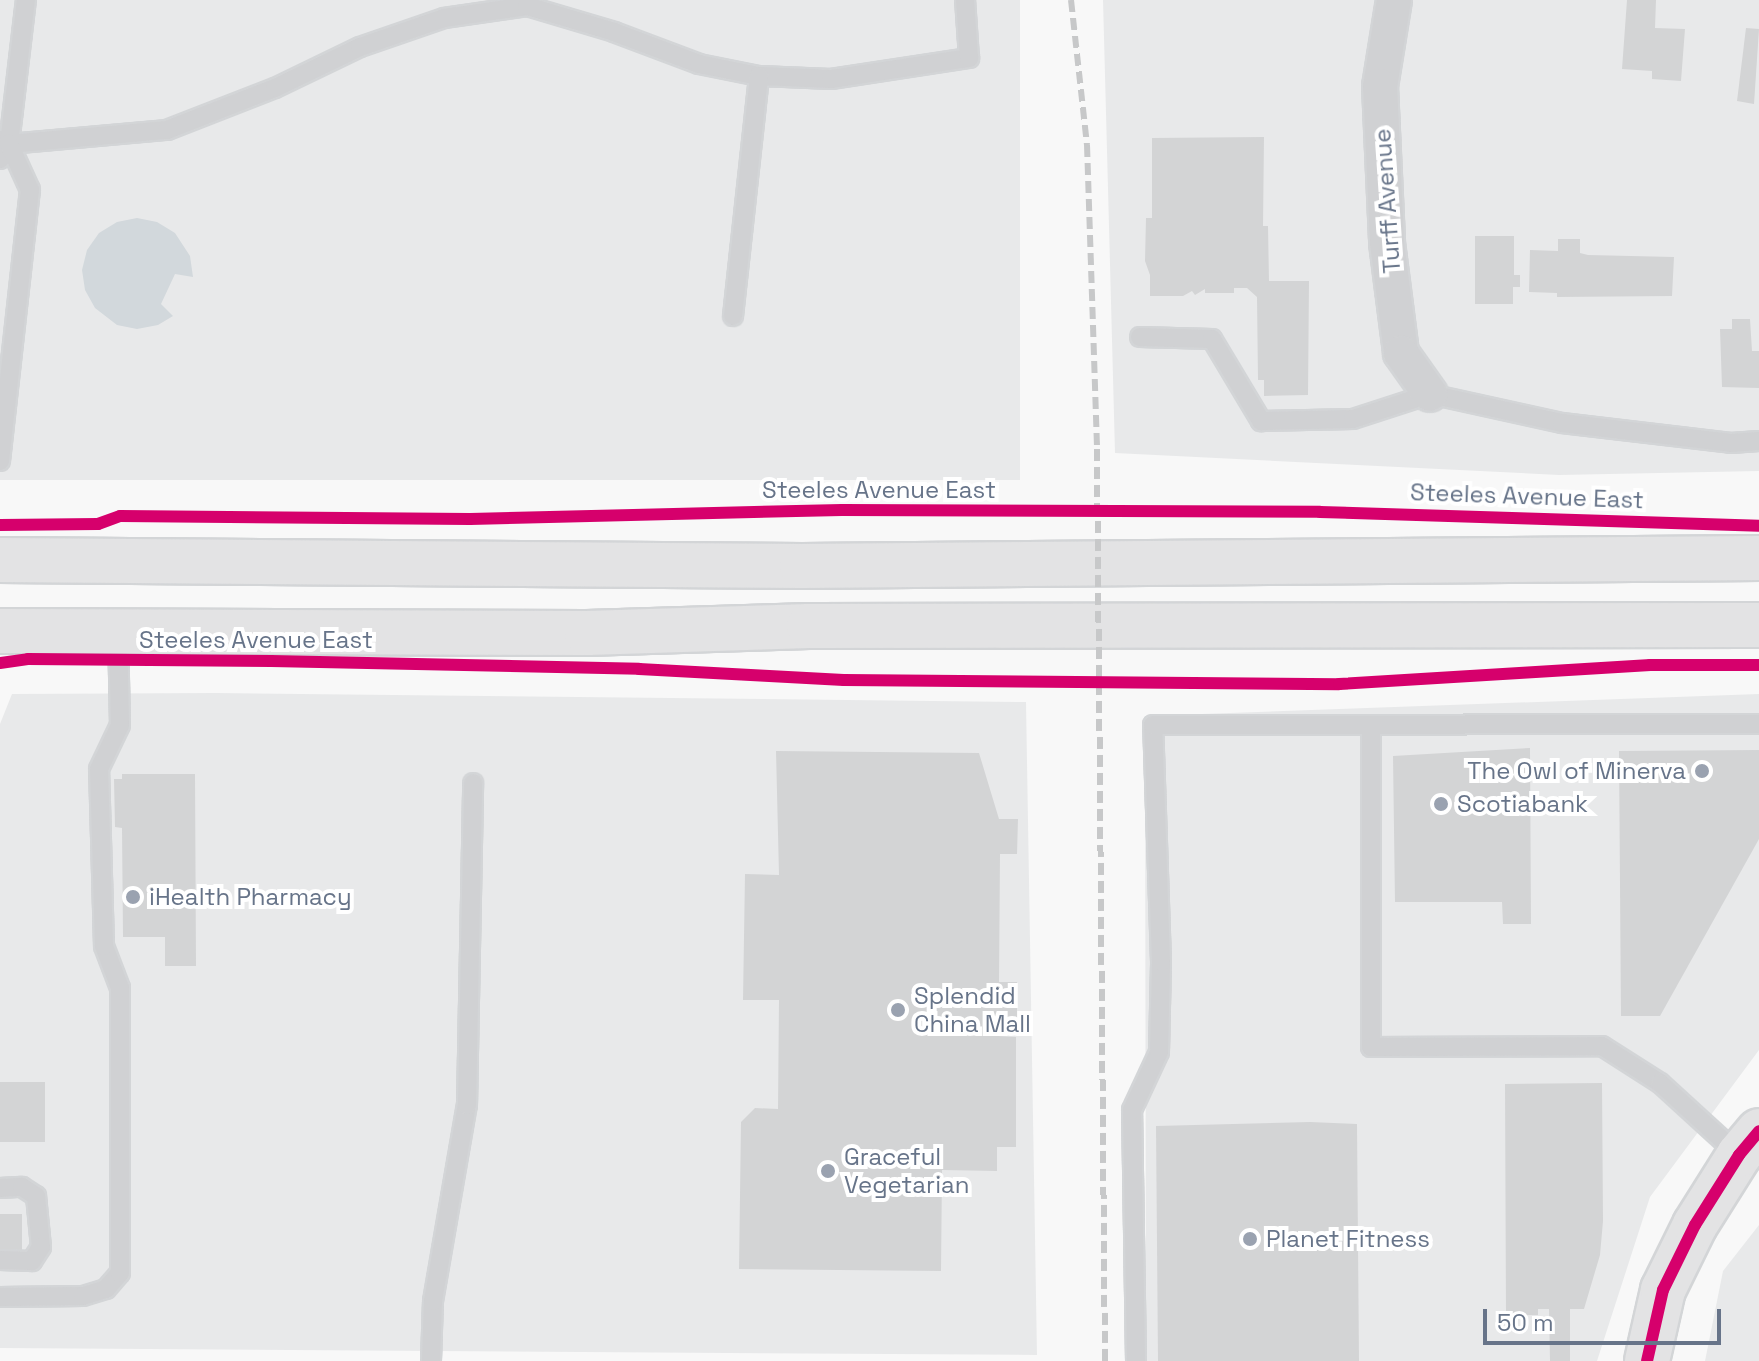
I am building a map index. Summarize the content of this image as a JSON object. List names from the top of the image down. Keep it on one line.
{"streets":{"main road":["Steeles Avenue East"],"street":["Turff Avenue"]},"places":["The Owl of Minerva","Scotiabank","iHealth Pharmacy","Splendid China Mall","Graceful Vegetarian","Planet Fitness"],"scale_bar":"50 m"}
